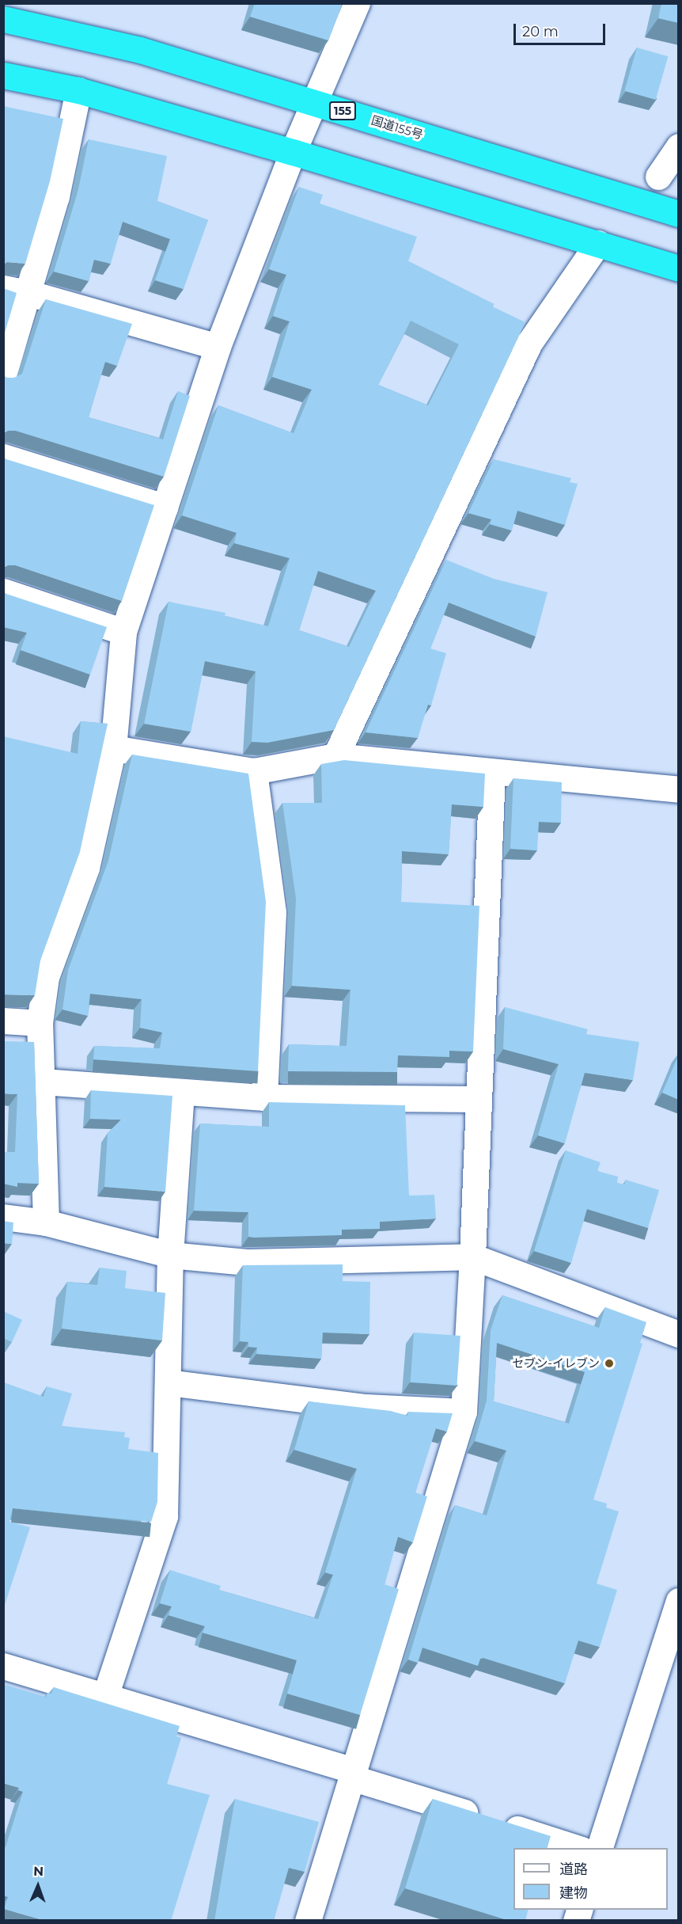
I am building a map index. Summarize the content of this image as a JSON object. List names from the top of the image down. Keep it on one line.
{"streets":{"highway":["155","国道155号"]},"places":["セブン-イレブン"],"legend":["道路","建物"],"scale_bar":"20 m","north":"top"}
